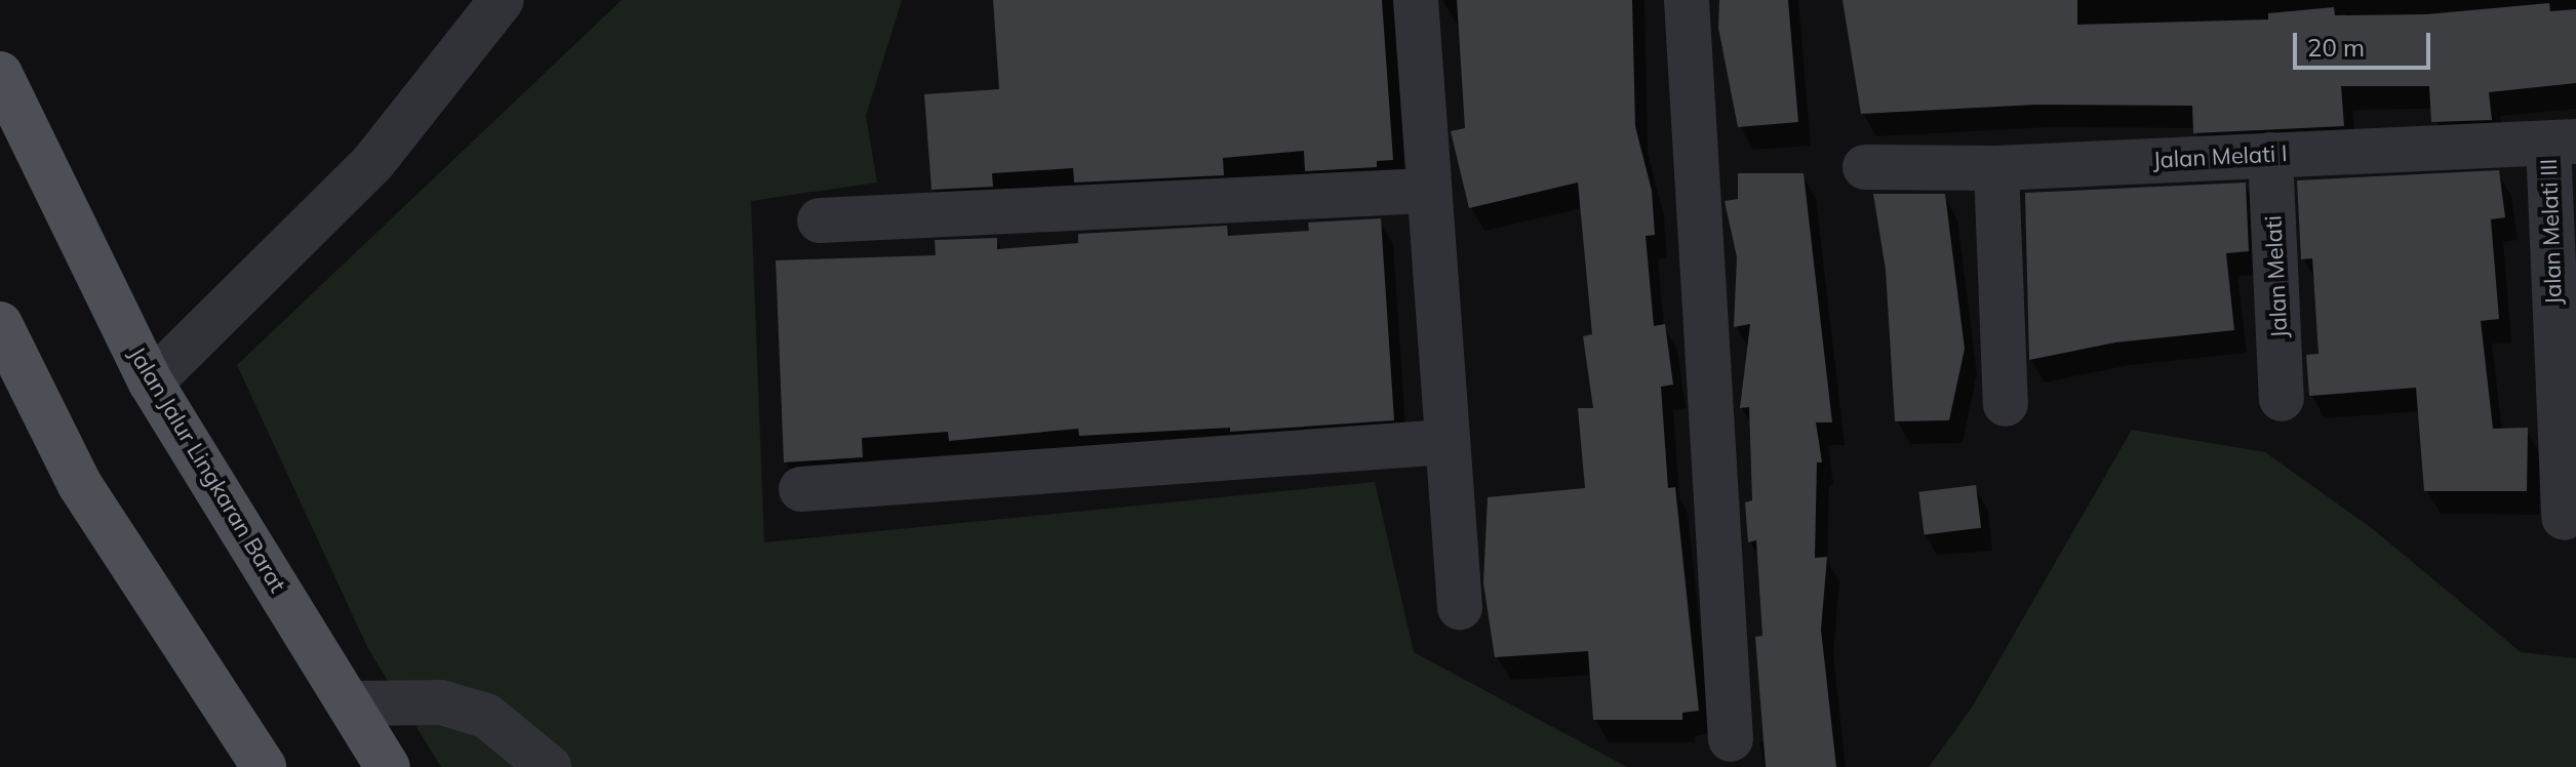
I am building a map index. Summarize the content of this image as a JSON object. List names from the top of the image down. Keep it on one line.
{"streets":{"main road":["Jalan Jalur Lingkaran Barat"],"street":["Jalan Melati I","Jalan Melati III","Jalan Melati"]},"crossings":[["Jalan Melati I","Jalan Melati III"],["Jalan Melati I","Jalan Melati"]],"scale_bar":"20 m"}
